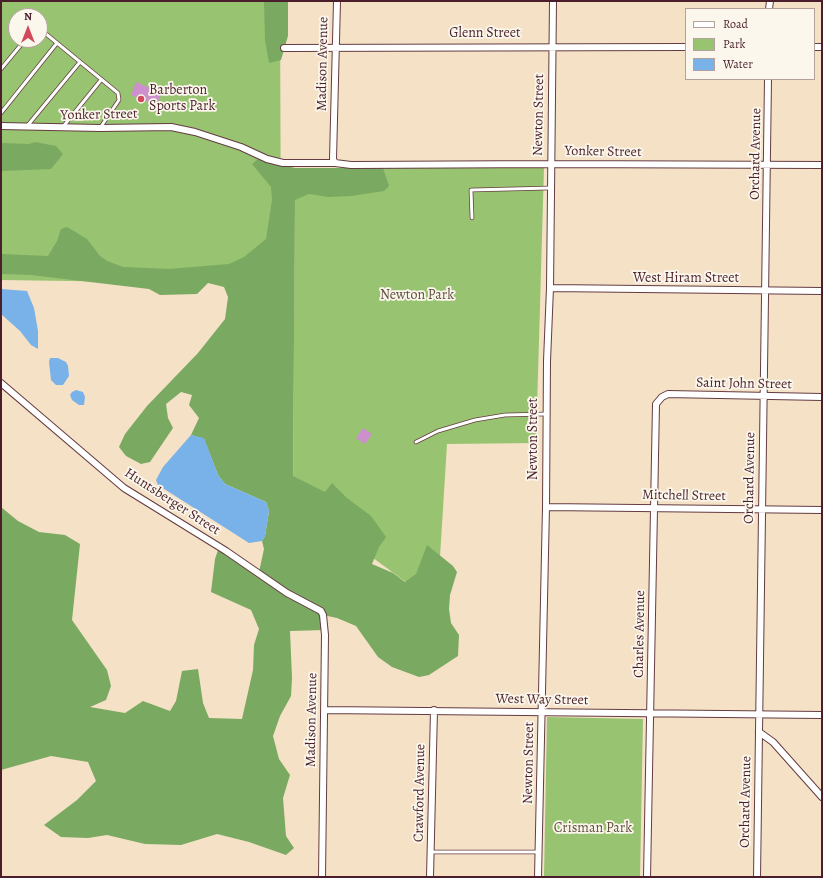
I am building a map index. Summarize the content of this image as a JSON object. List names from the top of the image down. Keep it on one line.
{"streets":{"street":["Glenn Street","Madison Avenue","Yonker Street","Newton Street","Orchard Avenue","West Hiram Street","Saint John Street","Mitchell Street","Huntsberger Street","Charles Avenue","West Way Street","Crawford Avenue"]},"crossings":[["Glenn Street","Madison Avenue"],["Glenn Street","Newton Street"],["Madison Avenue","Yonker Street"],["Madison Avenue","Huntsberger Street"],["Madison Avenue","West Way Street"],["Yonker Street","Newton Street"],["Yonker Street","Orchard Avenue"],["Newton Street","West Hiram Street"],["Newton Street","Mitchell Street"],["Newton Street","West Way Street"],["Orchard Avenue","West Hiram Street"],["Orchard Avenue","Saint John Street"],["Orchard Avenue","Mitchell Street"],["Orchard Avenue","West Way Street"],["Saint John Street","Charles Avenue"],["Mitchell Street","Charles Avenue"],["Charles Avenue","West Way Street"],["West Way Street","Crawford Avenue"]],"parks":["Newton Park","Crisman Park"],"places":["Barberton Sports Park"],"legend":["Road","Park","Water"],"north":"top"}
